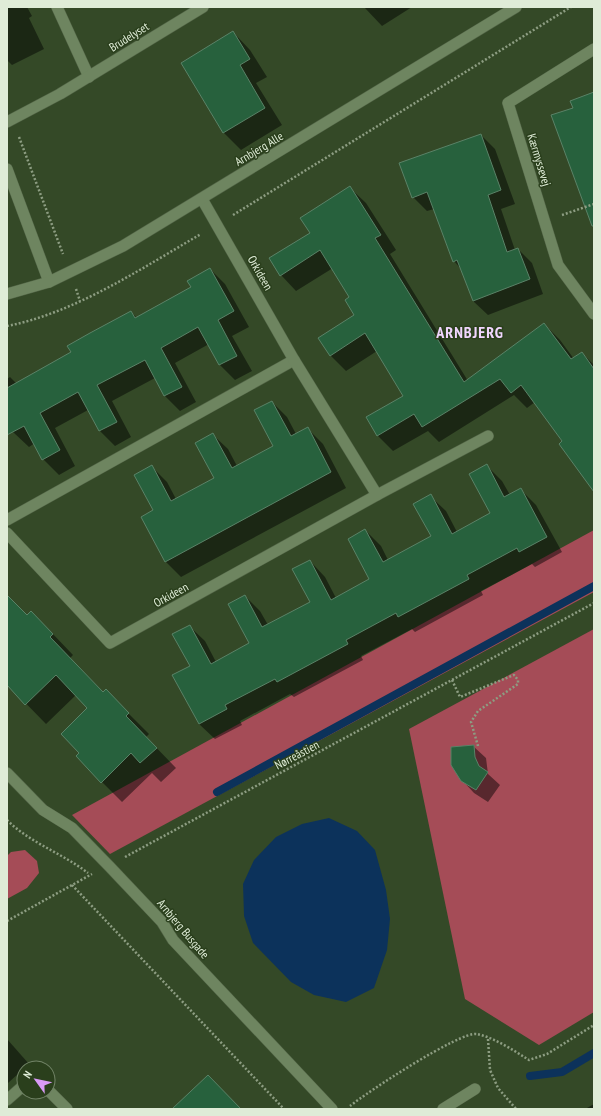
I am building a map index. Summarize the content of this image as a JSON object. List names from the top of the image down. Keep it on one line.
{"streets":{"street":["Brudelyset","Arnbjerg Alle","Kærmyssevej","Orkideen","Arnbjerg Busgade"],"path":["Nørreåstien"]},"crossings":[["Arnbjerg Alle","Orkideen"],["Nørreåstien","Arnbjerg Busgade"]],"districts":["ARNBJERG"],"north":"top left"}
